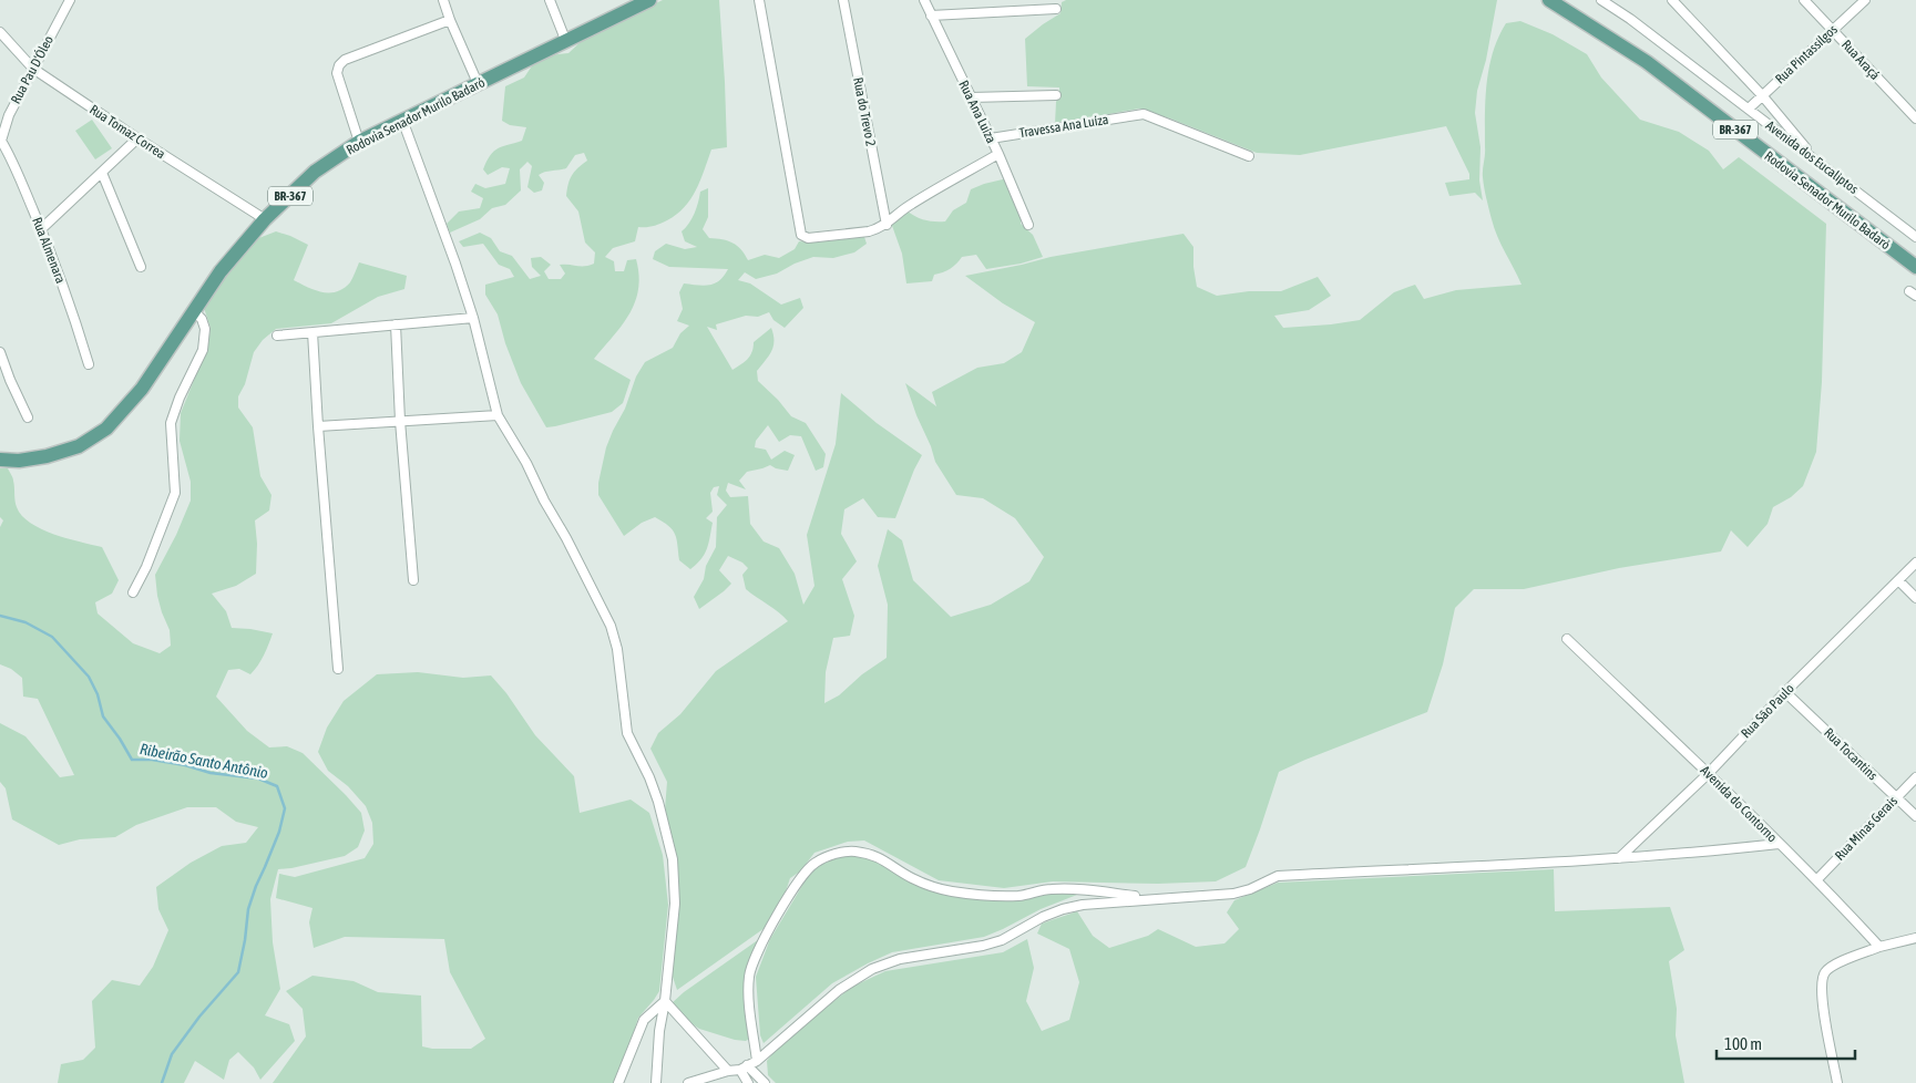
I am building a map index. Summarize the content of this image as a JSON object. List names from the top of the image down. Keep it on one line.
{"streets":{"main road":["Rodovia Senador Murilo Badaró","BR-367"],"street":["Rua Pintassilgos","Rua Araçá","Rua Pau D'Óleo","Rua do Trevo 2","Rua Ana Luíza","Travessa Ana Luíza","Rua Tomaz Correa","Avenida dos Eucaliptos","Rua Almenara","Rua São Paulo","Rua Tocantins","Avenida do Contorno","Rua Minas Gerais"]},"crossings":[["Rua Pintassilgos","Rua Araçá"],["Rua Pintassilgos","Avenida dos Eucaliptos"],["Rua Pau D'Óleo","Rua Tomaz Correa"],["Rua Pau D'Óleo","Rua Almenara"],["Rua Ana Luíza","Travessa Ana Luíza"],["Rodovia Senador Murilo Badaró","Rua Tomaz Correa"],["Rua São Paulo","Rua Tocantins"],["Rua São Paulo","Avenida do Contorno"],["Rua Tocantins","Rua Minas Gerais"],["Avenida do Contorno","Rua Minas Gerais"]],"water":["Ribeirão Santo Antônio"],"scale_bar":"100 m"}
